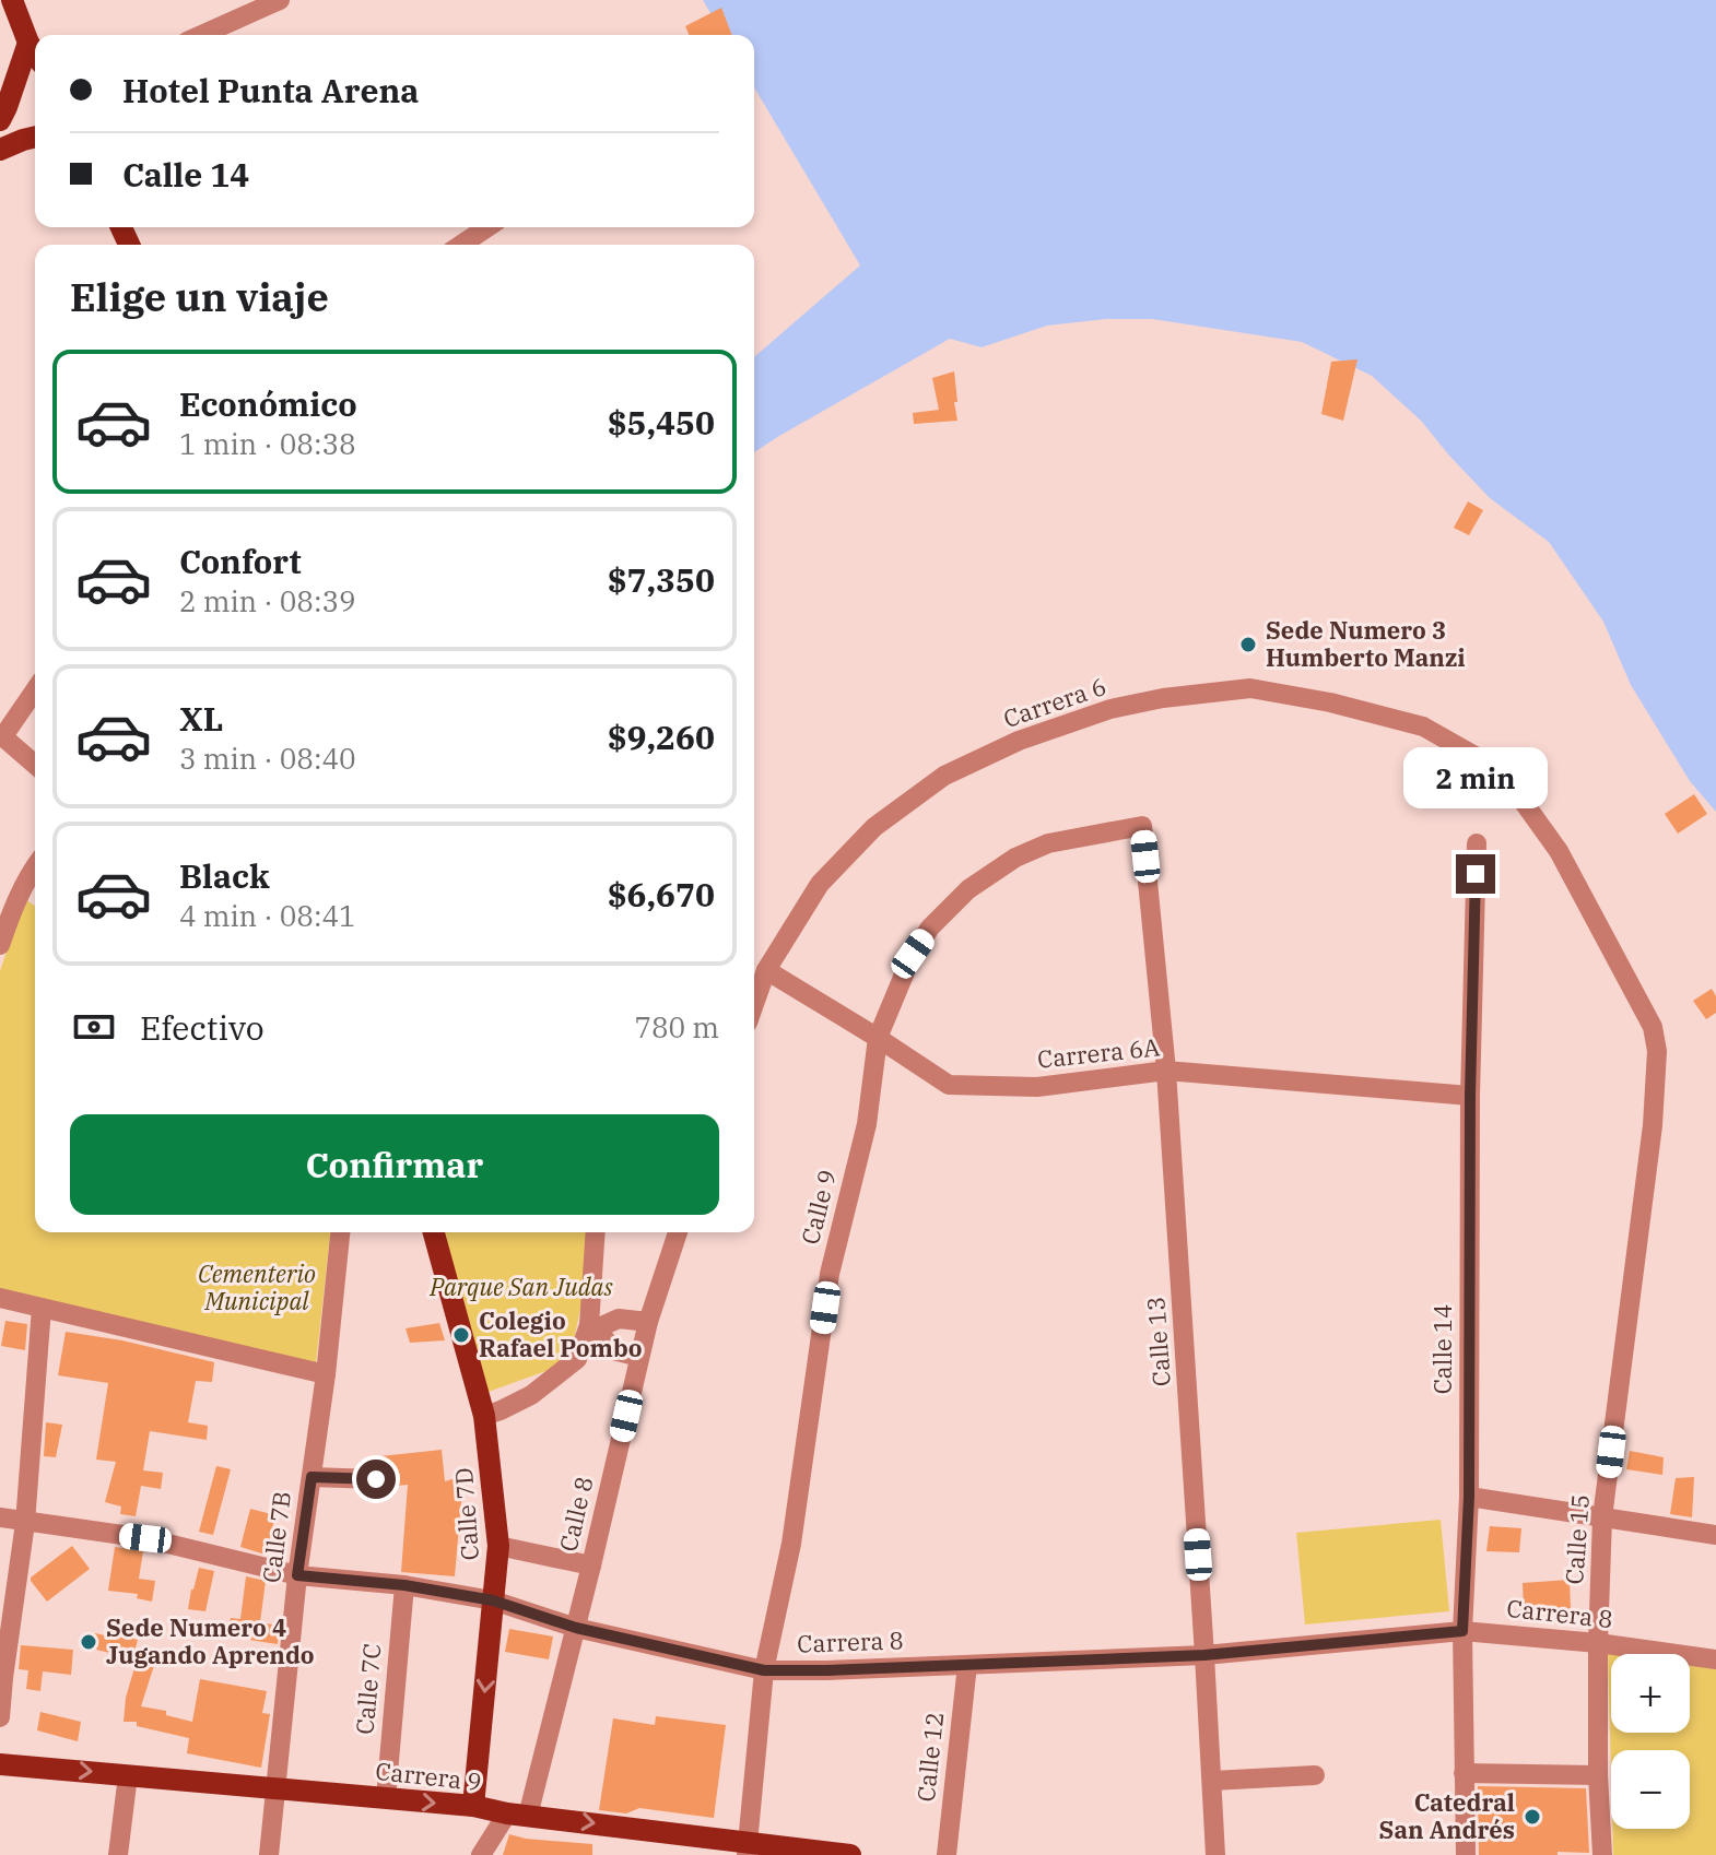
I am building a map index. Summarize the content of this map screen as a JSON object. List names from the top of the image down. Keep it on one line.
{"streets":{"main road":["Calle 7D","Carrera 9"],"street":["Carrera 6","Carrera 6A","Calle 9","Calle 13","Calle 14","Calle 8","Calle 7B","Calle 15","Carrera 8","Calle 7C","Calle 12"]},"crossings":[["Carrera 6","Carrera 6A"],["Carrera 6","Calle 15"],["Carrera 6A","Calle 9"],["Carrera 6A","Calle 13"],["Carrera 6A","Calle 14"],["Calle 9","Calle 13"],["Calle 9","Carrera 8"],["Calle 9","Carrera 9"],["Calle 13","Carrera 8"],["Calle 14","Carrera 8"],["Calle 7D","Carrera 8"],["Calle 7D","Carrera 9"],["Calle 8","Carrera 8"],["Calle 8","Carrera 9"],["Calle 7B","Carrera 8"],["Calle 7B","Carrera 9"],["Calle 15","Carrera 8"],["Carrera 8","Calle 7C"],["Carrera 8","Calle 12"],["Calle 7C","Carrera 9"]],"one_way":["Calle 7D","Carrera 9"],"parks":["Cementerio Municipal","Parque San Judas"],"places":["Sede Numero 3 Humberto Manzi","Colegio Rafael Pombo","Sede Numero 4 Jugando Aprendo","Catedral San Andrés"],"page":{"banner":["Hotel Punta Arena","Calle 14"],"heading":"Elige un viaje","list":[{"name":"Económico","note":"1 min · 08:38","value":"$5,450"},{"name":"Confort","note":"2 min · 08:39","value":"$7,350"},{"name":"XL","note":"3 min · 08:40","value":"$9,260"},{"name":"Black","note":"4 min · 08:41","value":"$6,670"}],"bubble":"2 min","pay":["Efectivo","780 m"],"buttons":"Confirmar","map_buttons":["+","−"]}}
